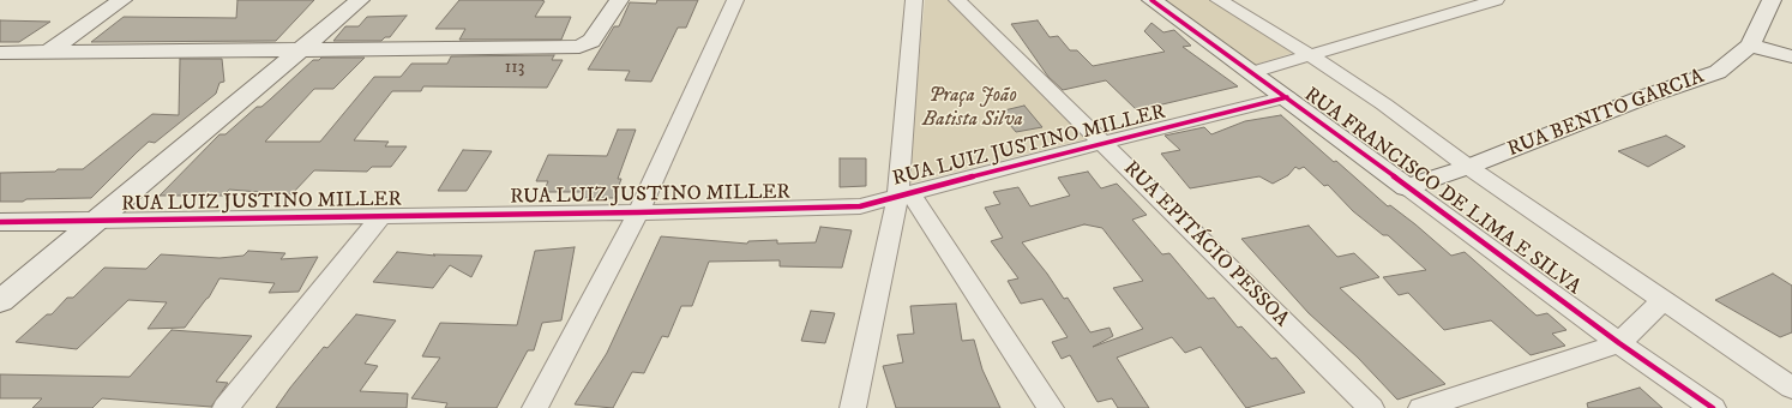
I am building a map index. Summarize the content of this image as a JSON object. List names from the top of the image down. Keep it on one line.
{"streets":{"main road":["RUA BENITO GARCIA","RUA LUIZ JUSTINO MILLER","RUA FRANCISCO DE LIMA E SILVA"],"street":["RUA EPITÁCIO PESSOA"]},"crossings":[["RUA BENITO GARCIA","RUA FRANCISCO DE LIMA E SILVA"],["RUA LUIZ JUSTINO MILLER","RUA FRANCISCO DE LIMA E SILVA"],["RUA LUIZ JUSTINO MILLER","RUA EPITÁCIO PESSOA"]],"parks":["Praça João Batista Silva"],"house_numbers":["113"]}
